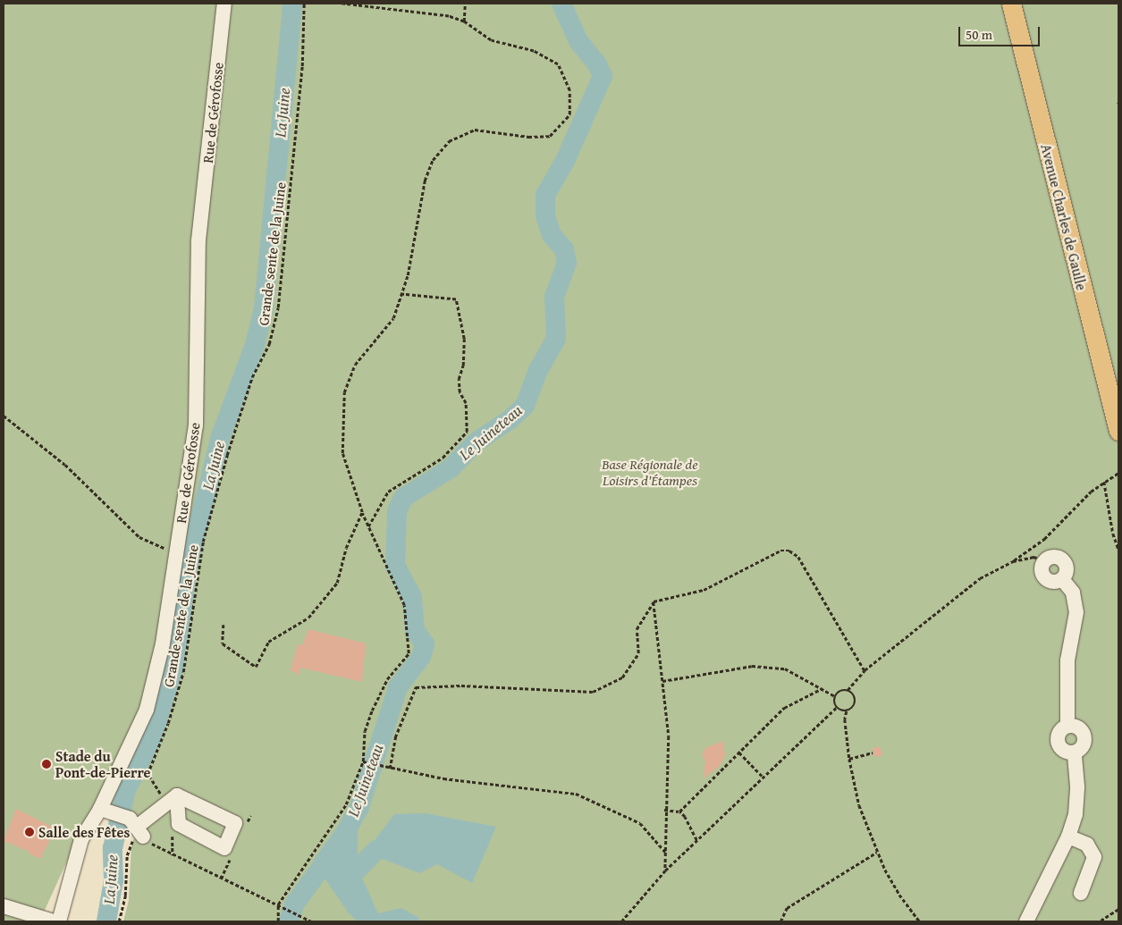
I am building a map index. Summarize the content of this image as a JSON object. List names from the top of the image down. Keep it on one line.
{"streets":{"main road":["Avenue Charles de Gaulle"],"street":["Rue de Gérofosse"],"path":["Grande sente de la Juine"]},"water":["La Juine","Le Juineteau"],"parks":["Base Régionale de Loisirs d'Étampes"],"places":["Stade du Pont-de-Pierre","Salle des Fêtes"],"scale_bar":"50 m"}
